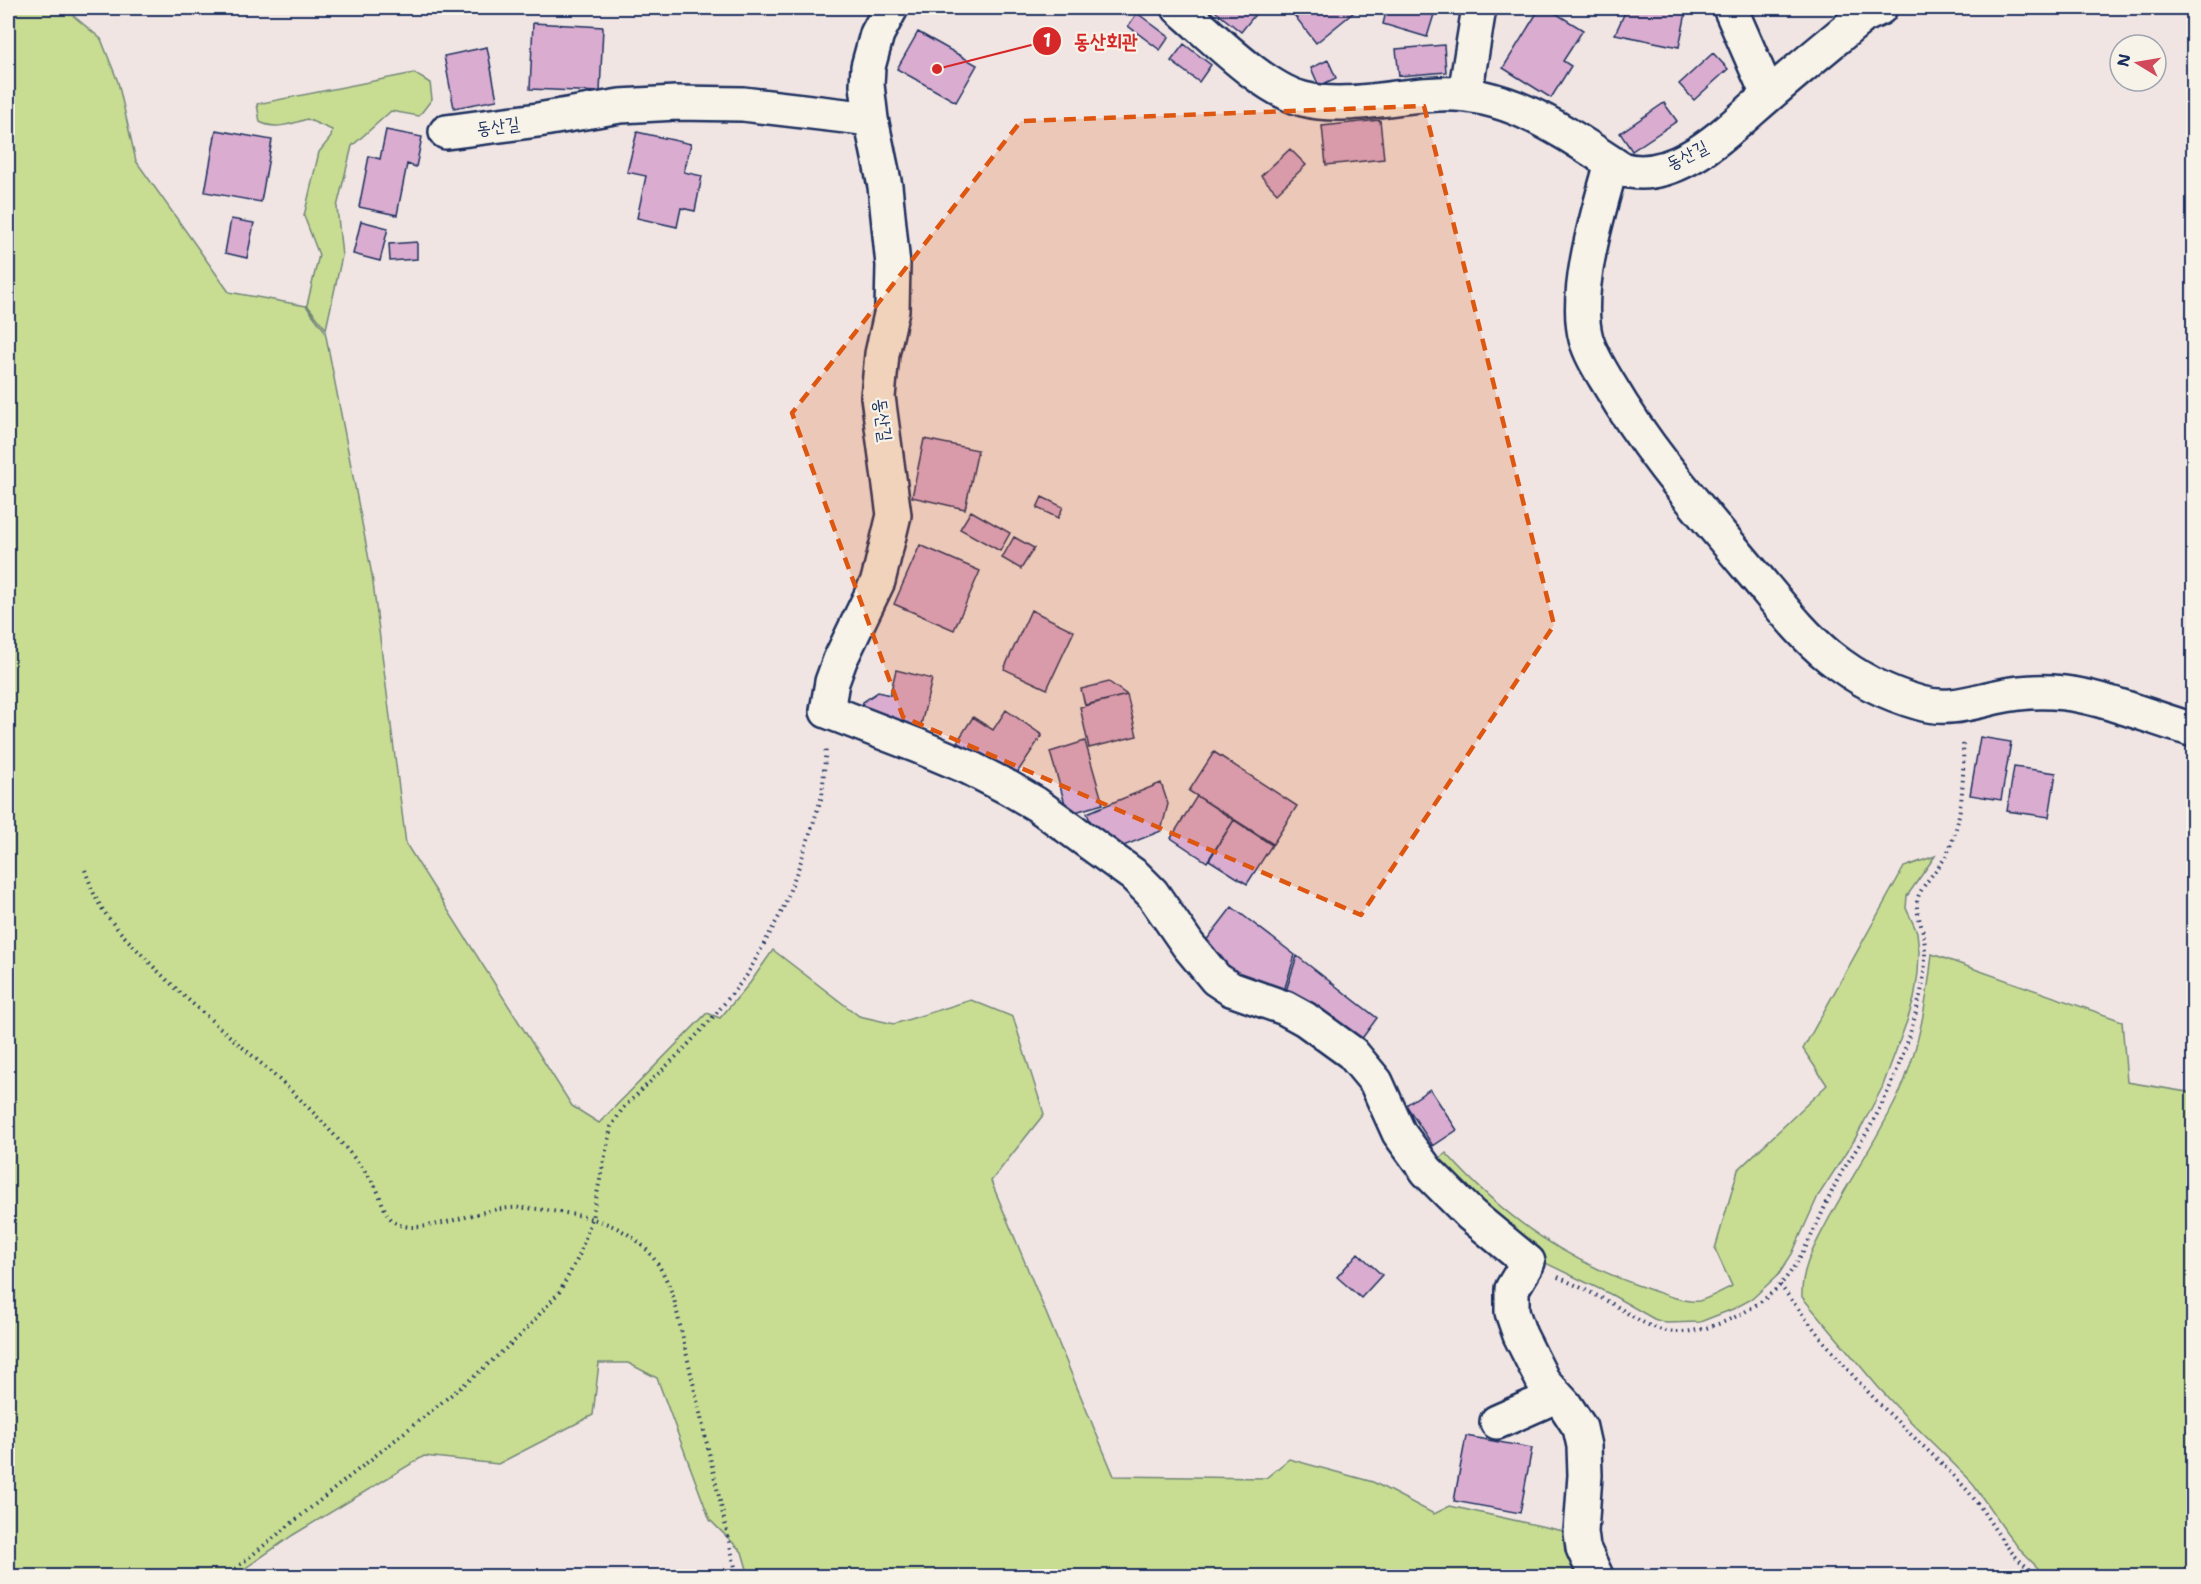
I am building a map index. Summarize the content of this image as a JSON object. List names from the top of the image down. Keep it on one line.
{"streets":{"street":["동산길"]},"places":["동산회관"],"north":"left"}
